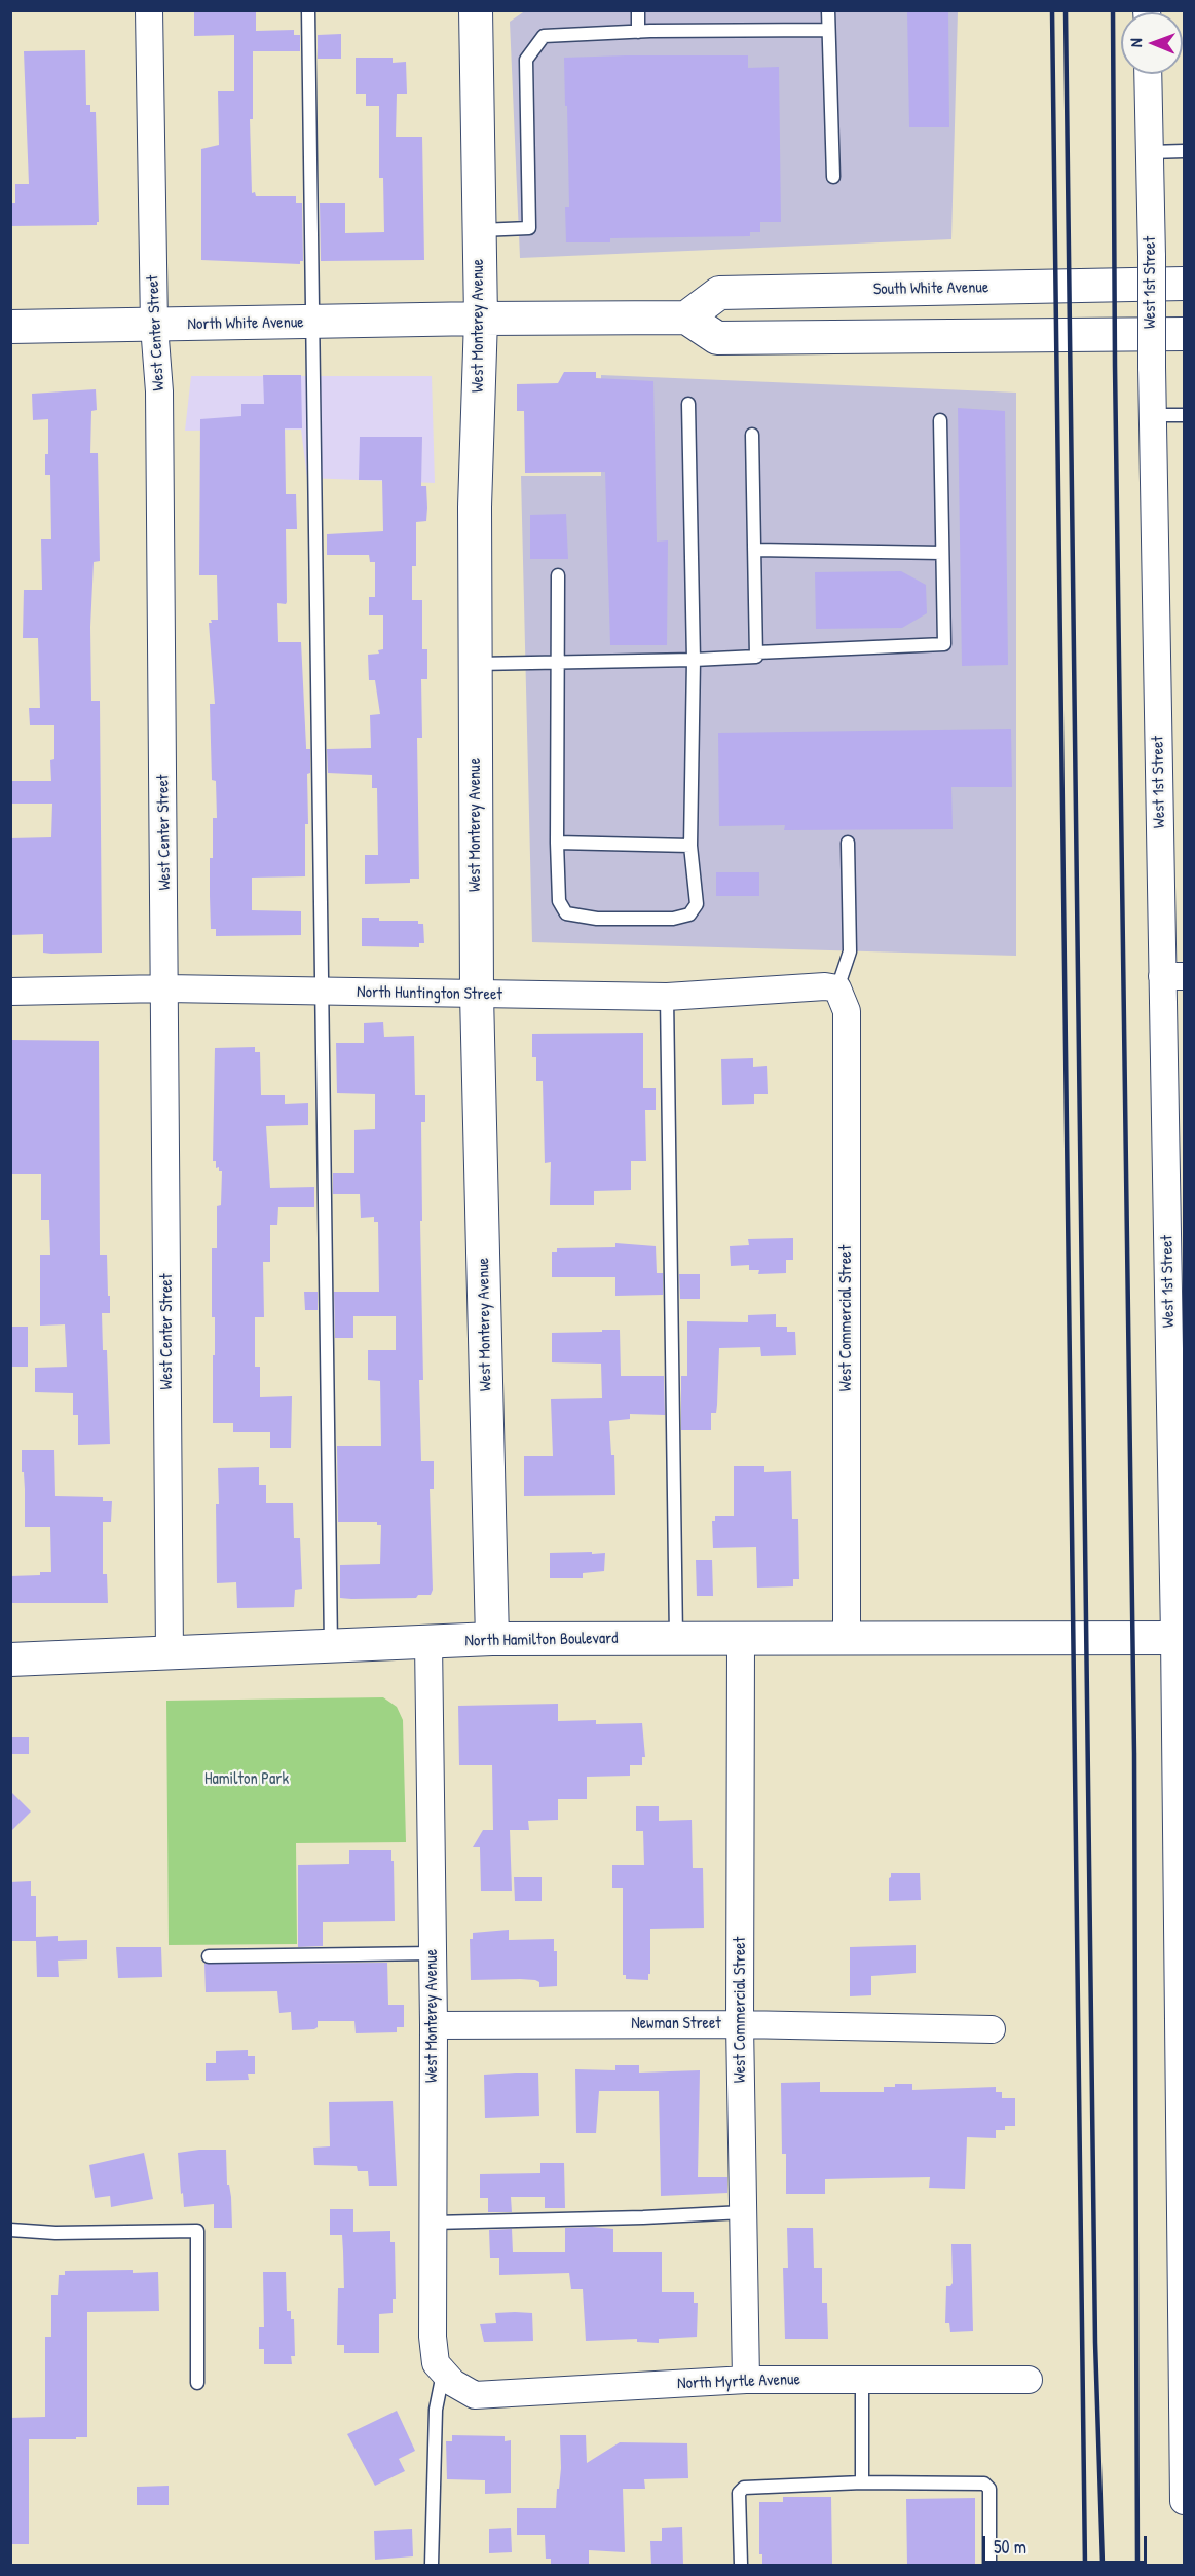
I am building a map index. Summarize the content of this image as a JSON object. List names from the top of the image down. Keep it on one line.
{"streets":{"street":["West 1st Street","South White Avenue","North White Avenue","West Monterey Avenue","West Center Street","North Huntington Street","West Commercial Street","North Hamilton Boulevard","Newman Street","North Myrtle Avenue"]},"crossings":[["West 1st Street","North Hamilton Boulevard"],["North White Avenue","West Monterey Avenue"],["North White Avenue","West Center Street"],["West Monterey Avenue","North Huntington Street"],["West Monterey Avenue","North Hamilton Boulevard"],["West Monterey Avenue","Newman Street"],["West Monterey Avenue","North Myrtle Avenue"],["West Center Street","North Huntington Street"],["West Center Street","North Hamilton Boulevard"],["North Huntington Street","West Commercial Street"],["West Commercial Street","North Hamilton Boulevard"],["West Commercial Street","Newman Street"],["West Commercial Street","North Myrtle Avenue"]],"parks":["Hamilton Park"],"scale_bar":"50 m","north":"left"}
